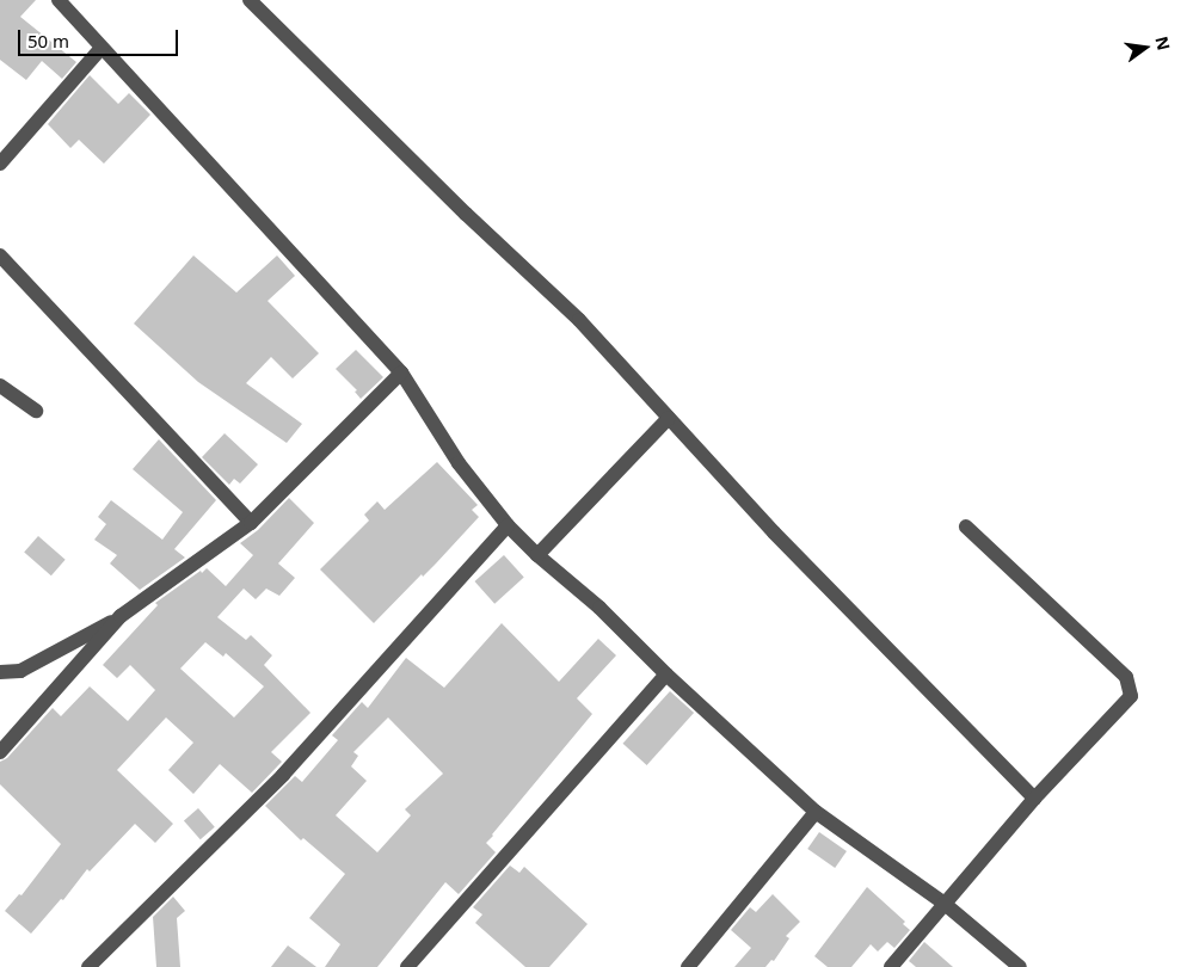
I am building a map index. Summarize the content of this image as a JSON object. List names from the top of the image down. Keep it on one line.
{"scale_bar":"50 m","north":"right"}
